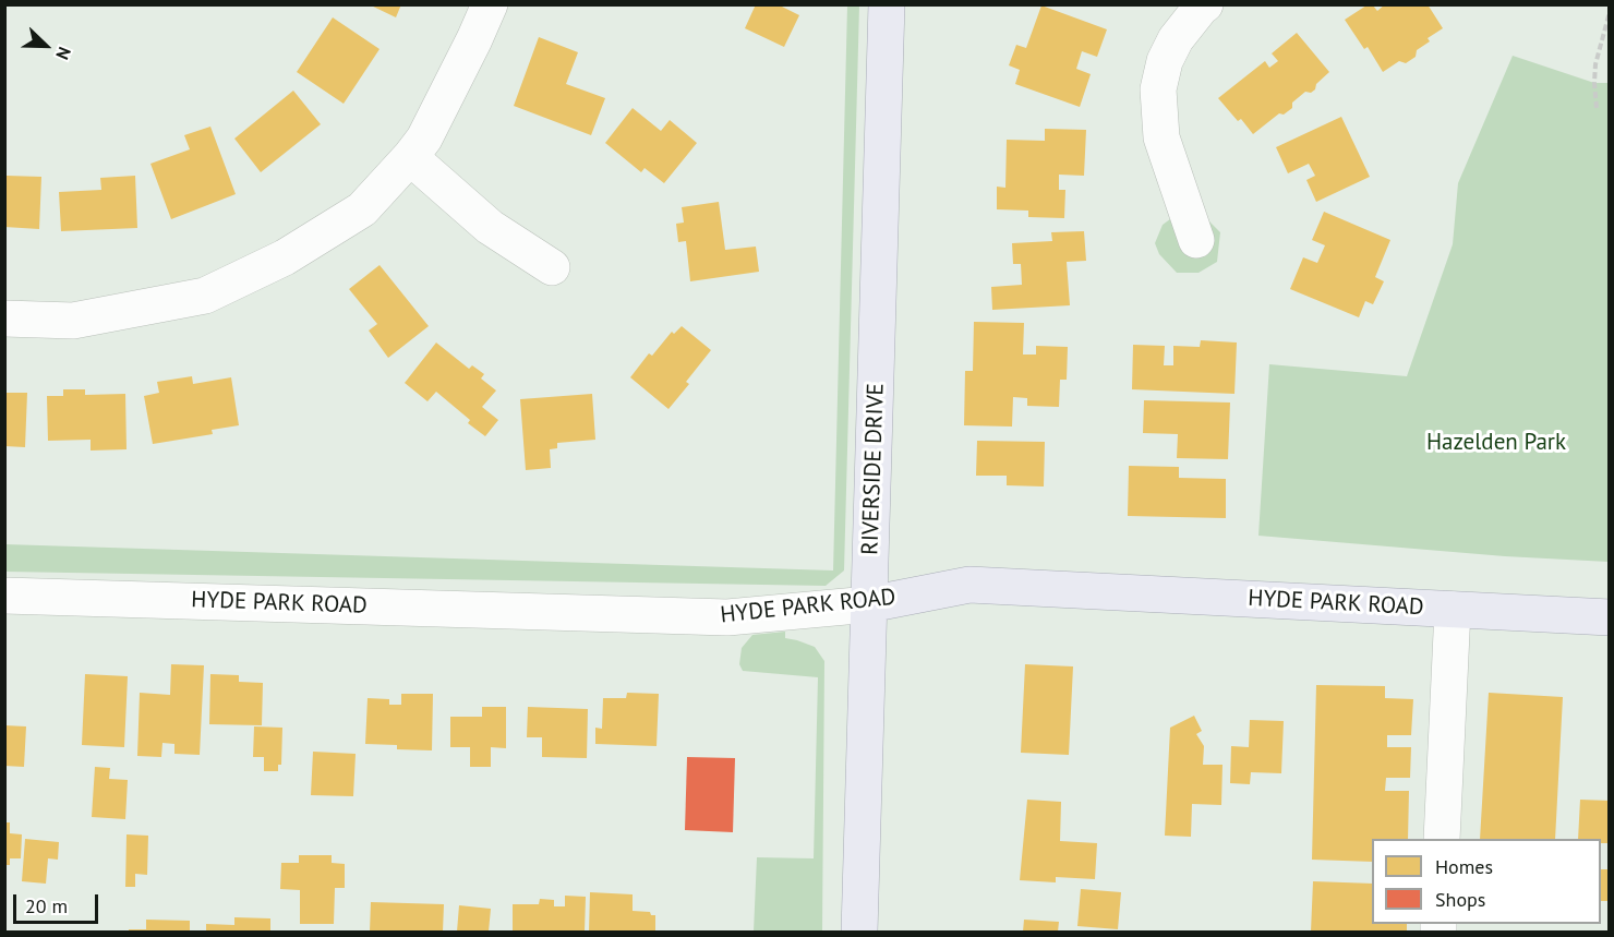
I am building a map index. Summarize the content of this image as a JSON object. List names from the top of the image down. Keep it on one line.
{"streets":{"main road":["RIVERSIDE DRIVE","HYDE PARK ROAD"]},"crossings":[["RIVERSIDE DRIVE","HYDE PARK ROAD"]],"parks":["Hazelden Park"],"legend":["Homes","Shops"],"scale_bar":"20 m","north":"bottom right"}
